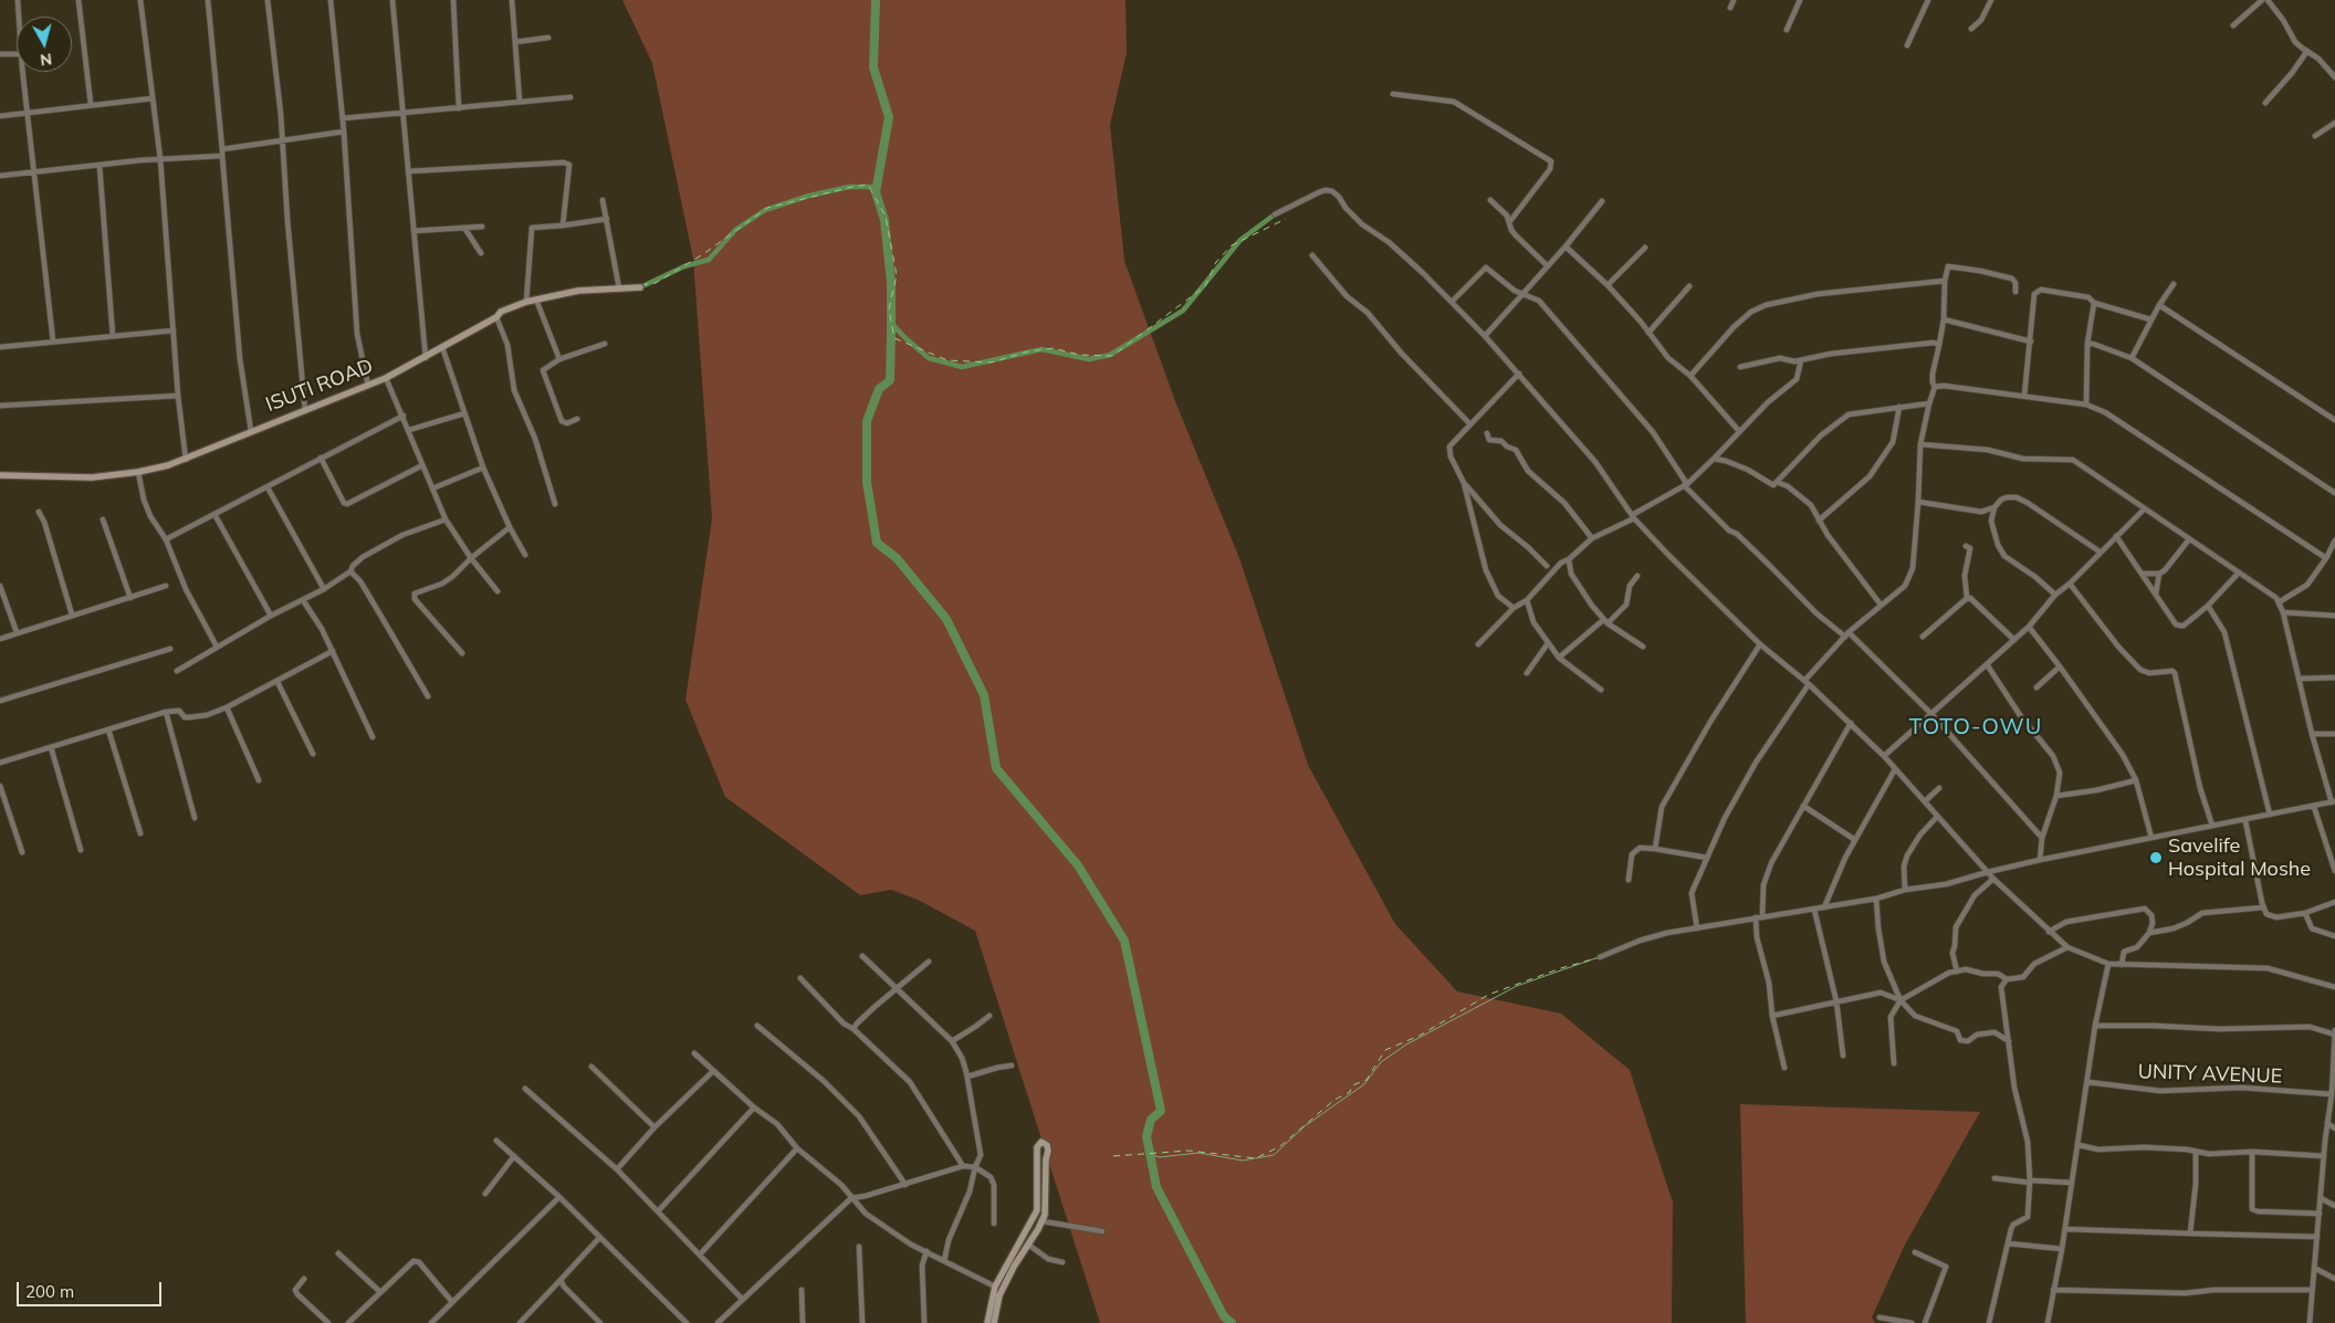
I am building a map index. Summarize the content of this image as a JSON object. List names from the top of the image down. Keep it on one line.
{"streets":{"street":["ISUTI ROAD","UNITY AVENUE"]},"districts":["TOTO-OWU"],"places":["Savelife Hospital Moshe"],"scale_bar":"200 m","north":"bottom"}
